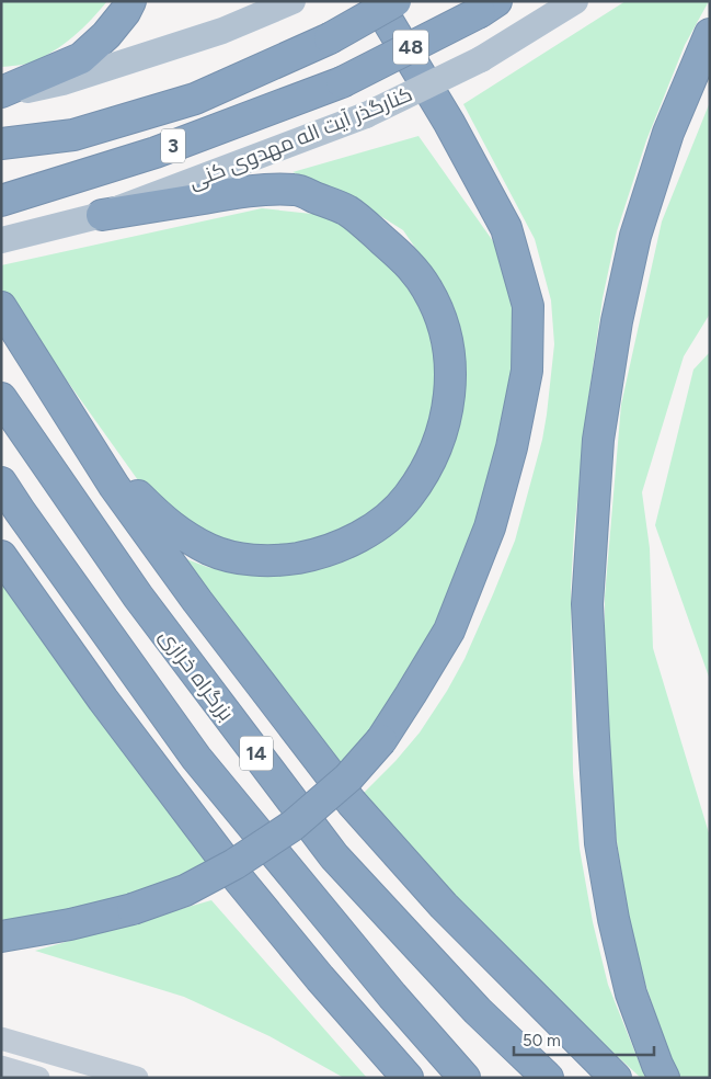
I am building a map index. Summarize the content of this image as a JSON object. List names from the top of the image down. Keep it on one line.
{"streets":{"highway":["48","3","بزرگراه خرازی","14"],"main road":["کنارگذر آیت اله مهدوی کنی"]},"crossings":[["48","3"]],"scale_bar":"50 m"}
